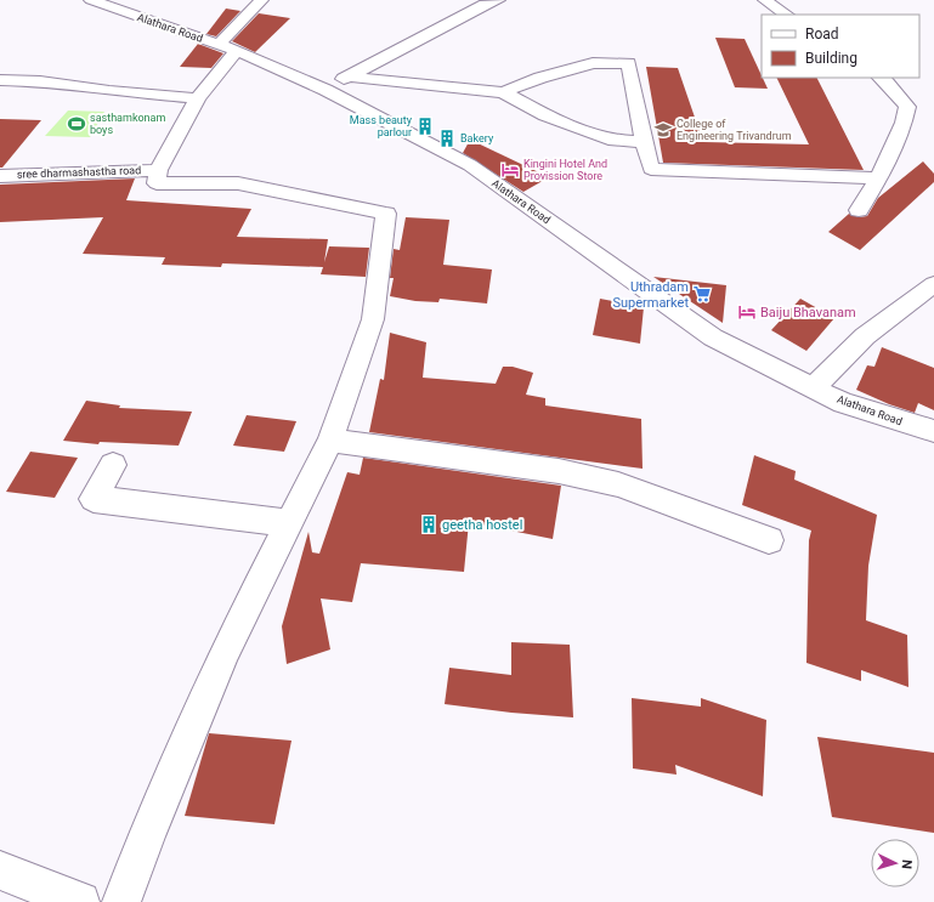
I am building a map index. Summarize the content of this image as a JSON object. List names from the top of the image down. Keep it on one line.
{"streets":{"street":["Alathara Road","sree dharmashastha road"]},"places":{"sports":["sasthamkonam boys"],"building":["Mass beauty parlour","Bakery","geetha hostel"],"school or university":["College of Engineering Trivandrum"],"hotel":["Kingini Hotel And Provission Store","Baiju Bhavanam"],"supermarket":["Uthradam Supermarket"]},"legend":["Road","Building"],"north":"right"}
